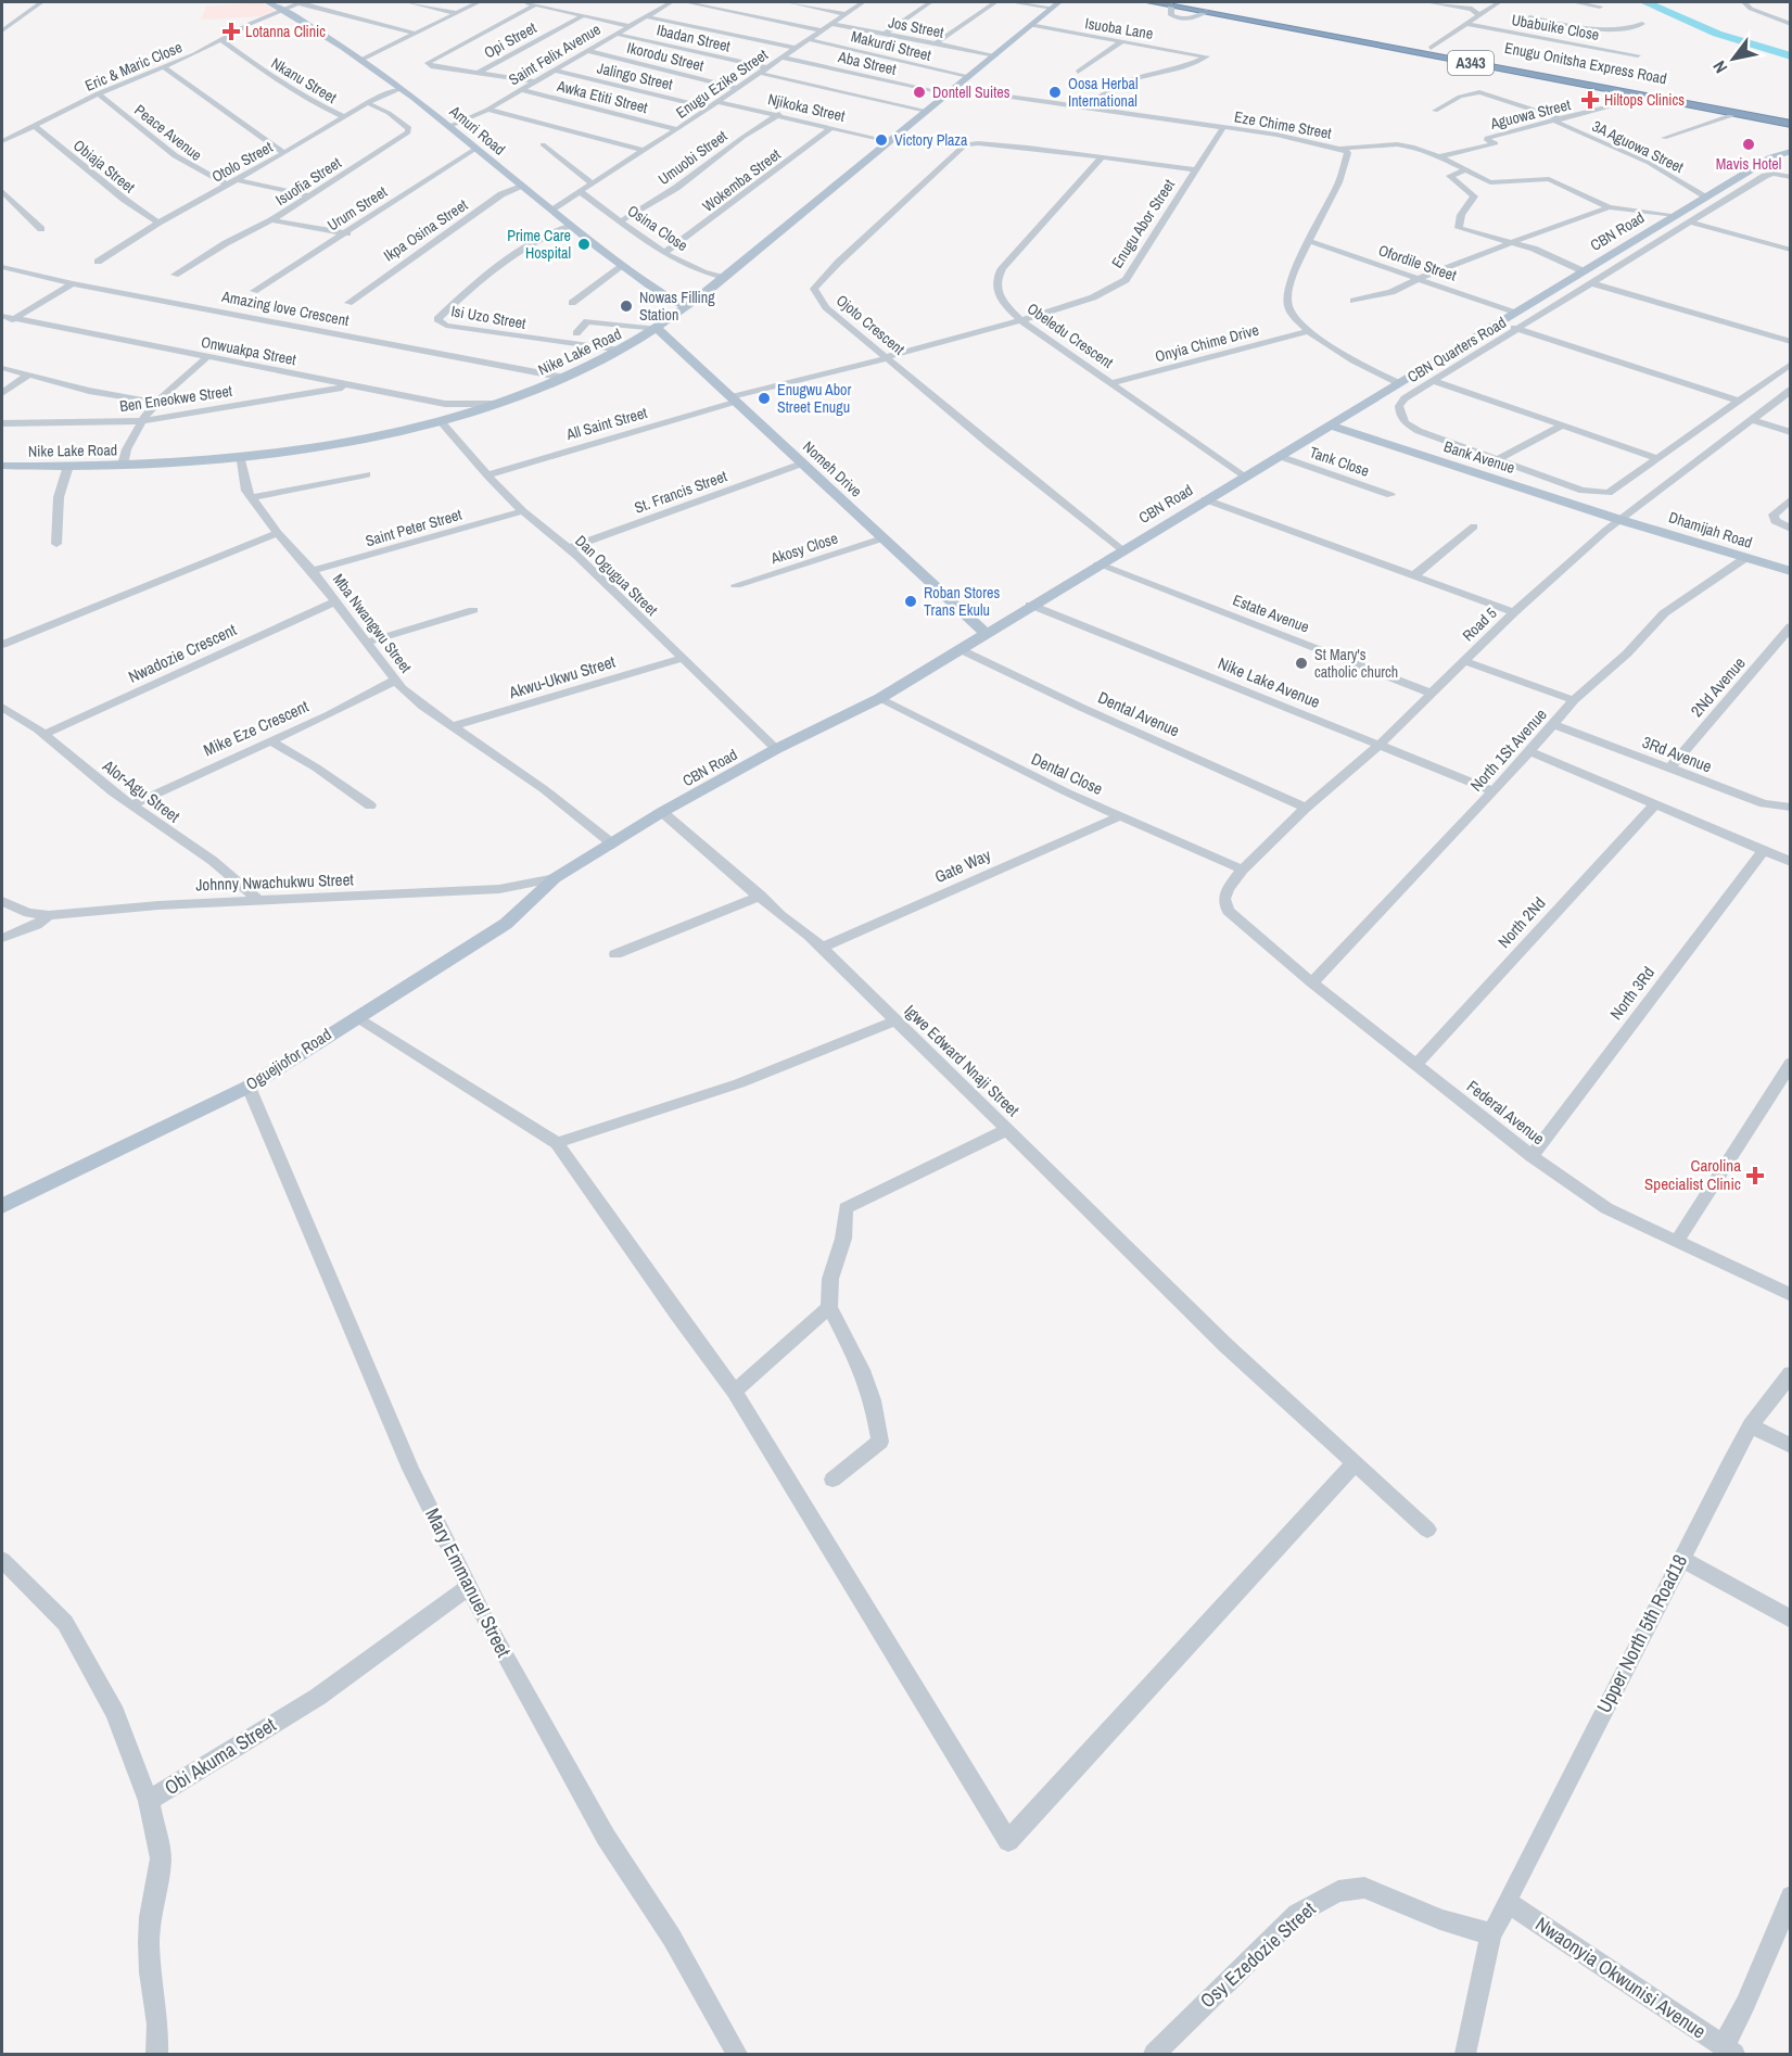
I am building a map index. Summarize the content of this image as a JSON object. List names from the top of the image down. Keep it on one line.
{"streets":{"highway":["A343","Enugu Onitsha Express Road"],"main road":["Amuri Road","CBN Road","Nike Lake Road","Bank Avenue","Nomeh Drive","Dhamijah Road","Oguejiofor Road"],"street":["Jos Street","Ubabuike Close","Isuoba Lane","Ibadan Street","Opi Street","Makurdi Street","Saint Felix Avenue","Ikorodu Street","Aba Street","Eric & Maric Close","Jalingo Street","Nkanu Street","Enugu Ezike Street","Awka Etiti Street","Njikoka Street","Aguowa Street","Eze Chime Street","Peace Avenue","3A Aguowa Street","Umuobi Street","Otolo Street","Obiaja Street","Wokemba Street","Isuofia Street","Urum Street","Enugu Abor Street","Osina Close","Ikpa Osina Street","Ofordile Street","Amazing love Crescent","Isi Uzo Street","Ojoto Crescent","Obeledu Crescent","Onyia Chime Drive","CBN Quarters Road","Onwuakpa Street","Ben Eneokwe Street","All Saint Street","Tank Close","St. Francis Street","Saint Peter Street","Akosy Close","Dan Ogugua Street","Estate Avenue","Mba Nwangwu Street","Road 5","Nwadozie Crescent","Akwu-Ukwu Street","Nike Lake Avenue","2Nd Avenue","Dental Avenue","Mike Eze Crescent","North 1St Avenue","3Rd Avenue","Dental Close","Alor-Agu Street","Gate Way","Johnny Nwachukwu Street","North 2Nd","North 3Rd","Igwe Edward Nnaji Street","Federal Avenue","Mary Emmanuel Street","Upper North 5th Road18","Obi Akuma Street","Osy Ezedozie Street","Nwaonyia Okwunisi Avenue"]},"crossings":[["Jos Street","Enugu Ezike Street"],["Jos Street","Nike Lake Road"],["Isuoba Lane","Eze Chime Street"],["Isuoba Lane","Nike Lake Road"],["Ibadan Street","Saint Felix Avenue"],["Ibadan Street","Enugu Ezike Street"],["Makurdi Street","Enugu Ezike Street"],["Makurdi Street","Nike Lake Road"],["Saint Felix Avenue","Ikorodu Street"],["Saint Felix Avenue","Jalingo Street"],["Saint Felix Avenue","Awka Etiti Street"],["Saint Felix Avenue","Amuri Road"],["Ikorodu Street","Enugu Ezike Street"],["Aba Street","Enugu Ezike Street"],["Aba Street","Eze Chime Street"],["Aba Street","Nike Lake Road"],["Enugu Onitsha Express Road","Aguowa Street"],["Eric & Maric Close","Nkanu Street"],["Eric & Maric Close","Amuri Road"],["Eric & Maric Close","Peace Avenue"],["Eric & Maric Close","Obiaja Street"],["Jalingo Street","Enugu Ezike Street"],["Nkanu Street","Otolo Street"],["Enugu Ezike Street","Awka Etiti Street"],["Enugu Ezike Street","Njikoka Street"],["Enugu Ezike Street","Amuri Road"],["Enugu Ezike Street","Osina Close"],["Njikoka Street","Umuobi Street"],["Njikoka Street","Wokemba Street"],["Njikoka Street","Nike Lake Road"],["Aguowa Street","3A Aguowa Street"],["Eze Chime Street","Enugu Abor Street"],["Eze Chime Street","CBN Road"],["Eze Chime Street","Ofordile Street"],["Eze Chime Street","Onyia Chime Drive"],["Eze Chime Street","Nike Lake Road"],["Amuri Road","Otolo Street"],["Amuri Road","Urum Street"],["Amuri Road","Ikpa Osina Street"],["Amuri Road","Isi Uzo Street"],["Amuri Road","Nike Lake Road"],["Peace Avenue","Otolo Street"],["3A Aguowa Street","CBN Road"],["Umuobi Street","Osina Close"],["Otolo Street","Obiaja Street"],["Otolo Street","Isuofia Street"],["Wokemba Street","Osina Close"],["Enugu Abor Street","Ojoto Crescent"],["Enugu Abor Street","Obeledu Crescent"],["Enugu Abor Street","All Saint Street"],["Osina Close","Nike Lake Road"],["CBN Road","Ofordile Street"],["CBN Road","Ojoto Crescent"],["CBN Road","Obeledu Crescent"],["CBN Road","Bank Avenue"],["CBN Road","Tank Close"],["CBN Road","Nomeh Drive"],["CBN Road","Dan Ogugua Street"],["CBN Road","Estate Avenue"],["CBN Road","Mba Nwangwu Street"],["CBN Road","Nike Lake Avenue"],["CBN Road","Dental Avenue"],["CBN Road","Dental Close"],["CBN Road","Johnny Nwachukwu Street"],["CBN Road","Oguejiofor Road"],["CBN Road","Igwe Edward Nnaji Street"],["Amazing love Crescent","Nike Lake Road"],["Isi Uzo Street","Nike Lake Road"],["Ojoto Crescent","Obeledu Crescent"],["Ojoto Crescent","All Saint Street"],["Obeledu Crescent","Onyia Chime Drive"],["Onwuakpa Street","Nike Lake Road"],["Onwuakpa Street","Ben Eneokwe Street"],["Nike Lake Road","Nomeh Drive"],["Nike Lake Road","Dan Ogugua Street"],["Nike Lake Road","Mba Nwangwu Street"],["All Saint Street","Nomeh Drive"],["All Saint Street","Dan Ogugua Street"],["Bank Avenue","Dhamijah Road"],["Bank Avenue","Road 5"],["Nomeh Drive","St. Francis Street"],["Nomeh Drive","Akosy Close"],["St. Francis Street","Dan Ogugua Street"],["Saint Peter Street","Dan Ogugua Street"],["Saint Peter Street","Mba Nwangwu Street"],["Dhamijah Road","Road 5"],["Dhamijah Road","North 1St Avenue"],["Dan Ogugua Street","Akwu-Ukwu Street"],["Estate Avenue","Road 5"],["Mba Nwangwu Street","Nwadozie Crescent"],["Mba Nwangwu Street","Akwu-Ukwu Street"],["Mba Nwangwu Street","Mike Eze Crescent"],["Road 5","Nike Lake Avenue"],["Road 5","Dental Avenue"],["Road 5","Dental Close"],["Road 5","Federal Avenue"],["Nwadozie Crescent","Alor-Agu Street"],["Nike Lake Avenue","North 1St Avenue"],["2Nd Avenue","3Rd Avenue"],["Mike Eze Crescent","Alor-Agu Street"],["North 1St Avenue","3Rd Avenue"],["North 1St Avenue","Federal Avenue"],["Dental Close","Gate Way"],["Alor-Agu Street","Johnny Nwachukwu Street"],["Gate Way","Igwe Edward Nnaji Street"],["Johnny Nwachukwu Street","Oguejiofor Road"],["North 2Nd","Federal Avenue"],["North 3Rd","Federal Avenue"],["Oguejiofor Road","Mary Emmanuel Street"],["Mary Emmanuel Street","Obi Akuma Street"],["Upper North 5th Road18","Nwaonyia Okwunisi Avenue"]],"places":{"health":["Lotanna Clinic","Hiltops Clinics","Carolina Specialist Clinic"],"other":["Dontell Suites","Oosa Herbal International","Victory Plaza","Mavis Hotel","Prime Care Hospital","Nowas Filling Station","Enugwu Abor Street Enugu","Roban Stores Trans Ekulu","St Mary's catholic church"]},"north":"bottom left"}
